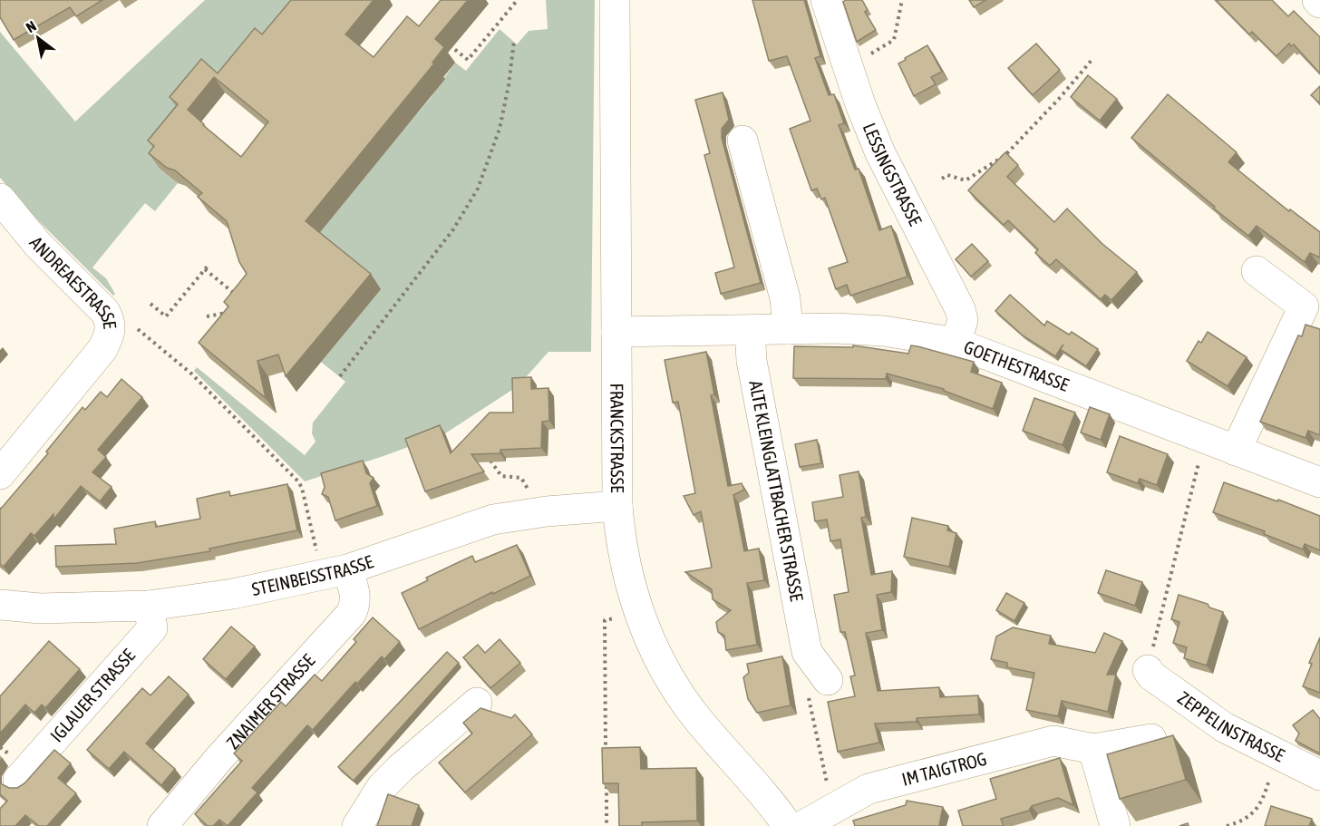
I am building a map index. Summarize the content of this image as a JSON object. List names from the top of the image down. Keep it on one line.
{"streets":{"street":["LESSINGSTRASSE","ANDREAESTRASSE","GOETHESTRASSE","FRANCKSTRASSE","ALTE KLEINGLATTBACHER STRASSE","STEINBEISSTRASSE","IGLAUER STRASSE","ZNAIMER STRASSE","ZEPPELINSTRASSE","IM TAIGTROG"]},"crossings":[["LESSINGSTRASSE","GOETHESTRASSE"],["GOETHESTRASSE","FRANCKSTRASSE"],["GOETHESTRASSE","ALTE KLEINGLATTBACHER STRASSE"],["FRANCKSTRASSE","STEINBEISSTRASSE"],["STEINBEISSTRASSE","IGLAUER STRASSE"],["STEINBEISSTRASSE","ZNAIMER STRASSE"]],"north":"top left"}
